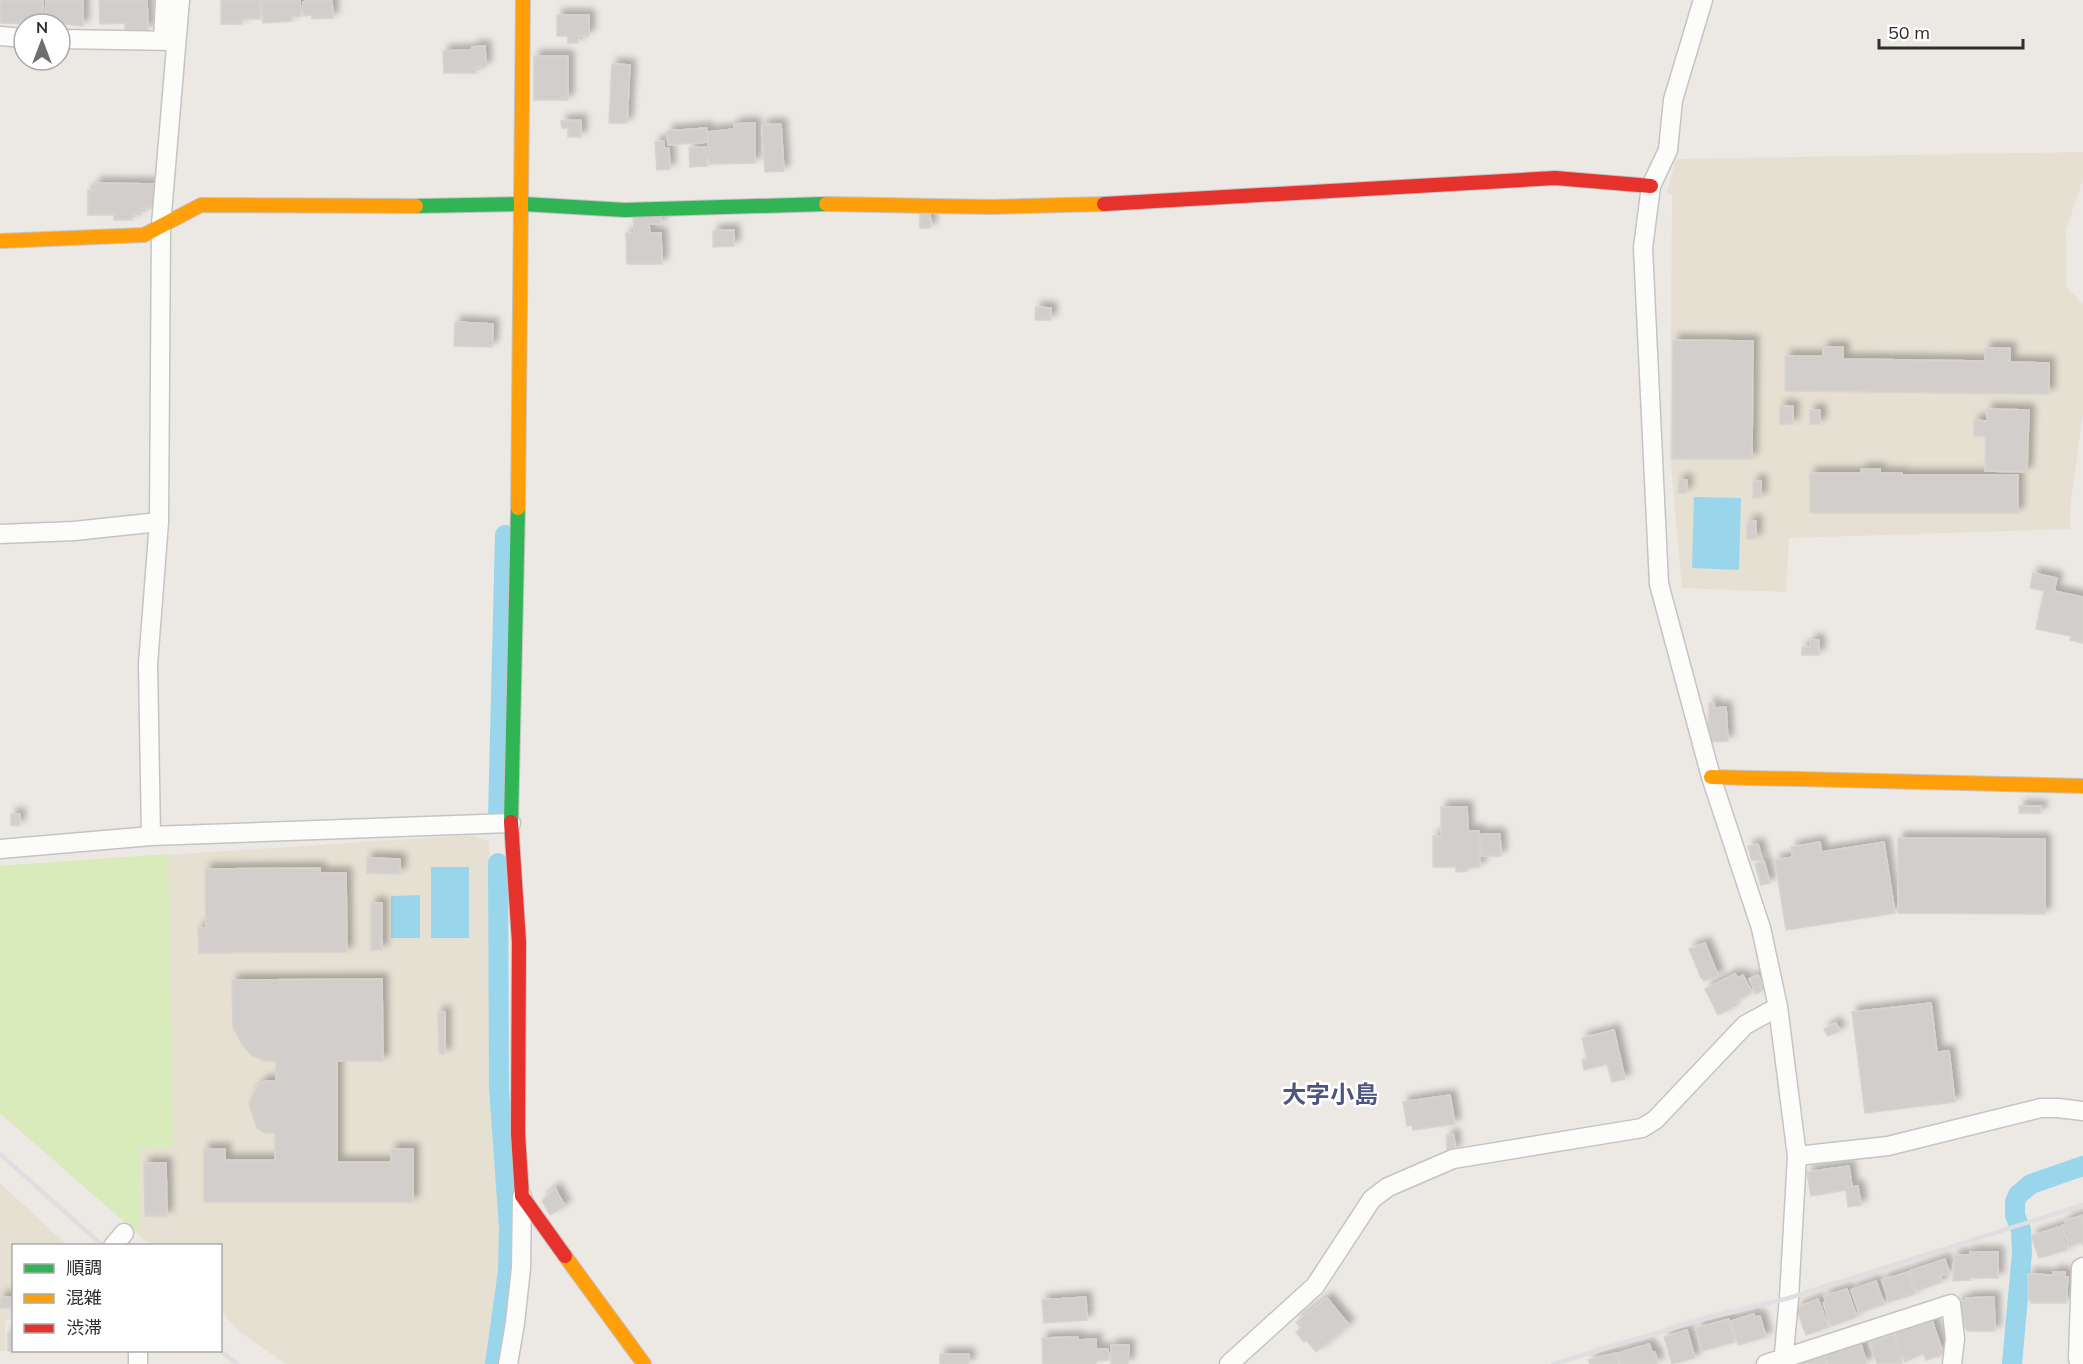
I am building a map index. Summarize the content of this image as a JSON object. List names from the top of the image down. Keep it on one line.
{"districts":["大字小島"],"legend":["順調","混雑","渋滞"],"scale_bar":"50 m","north":"top"}
